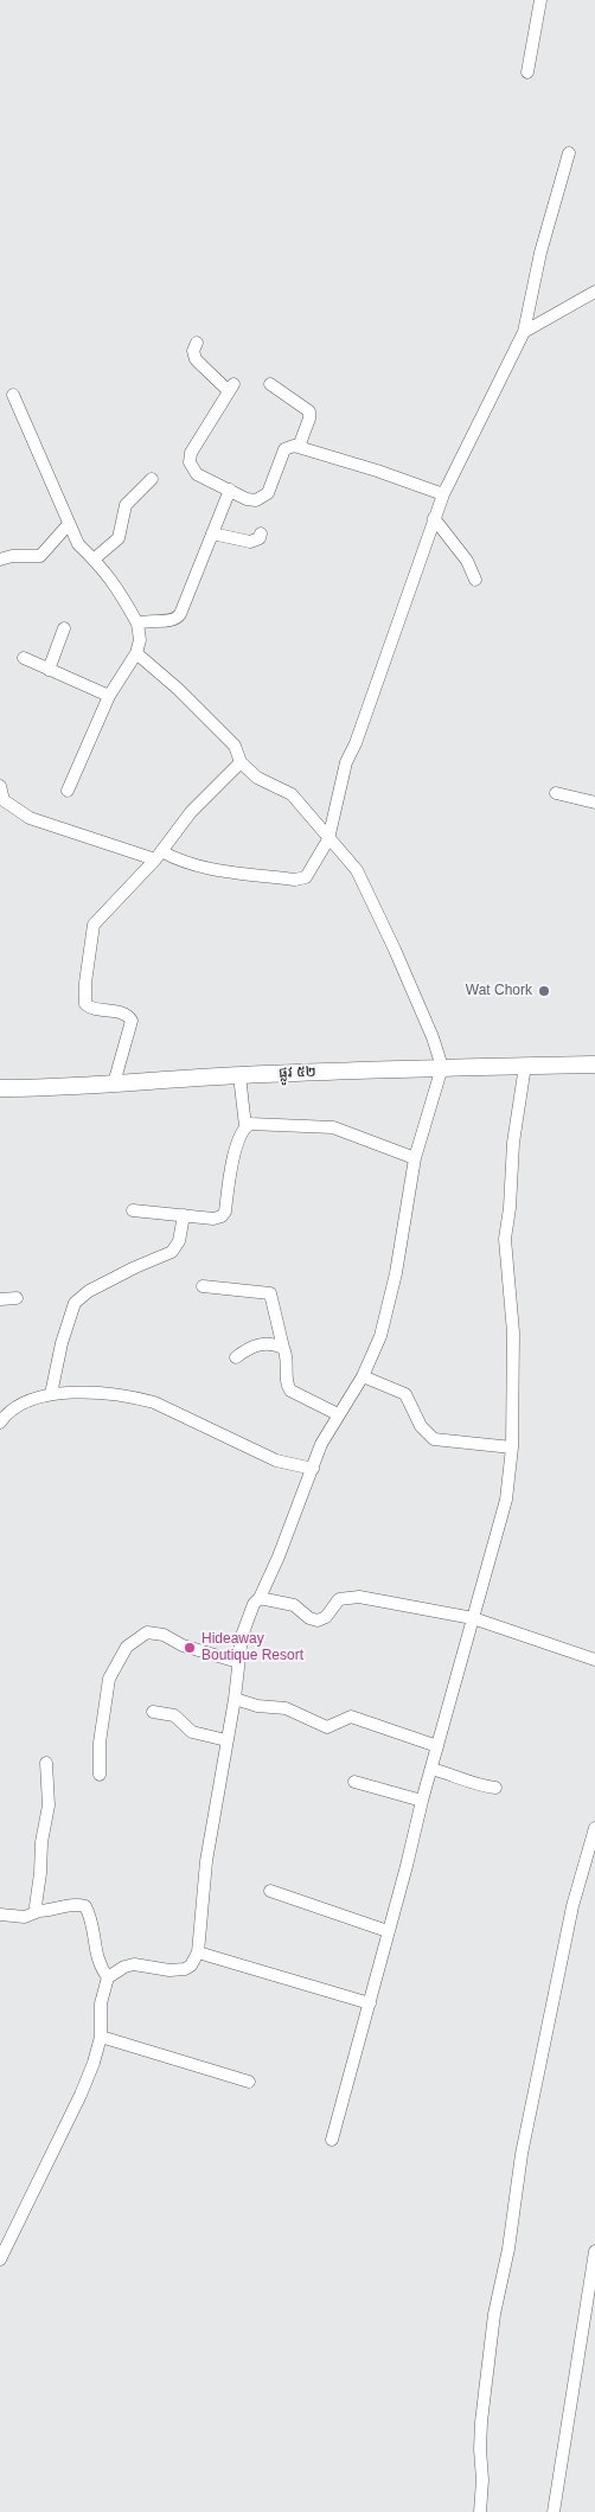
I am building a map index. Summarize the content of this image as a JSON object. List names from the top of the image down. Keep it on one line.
{"streets":{"street":["ផ្លូវ ៥២"]},"places":["Wat Chork","Hideaway Boutique Resort"]}
